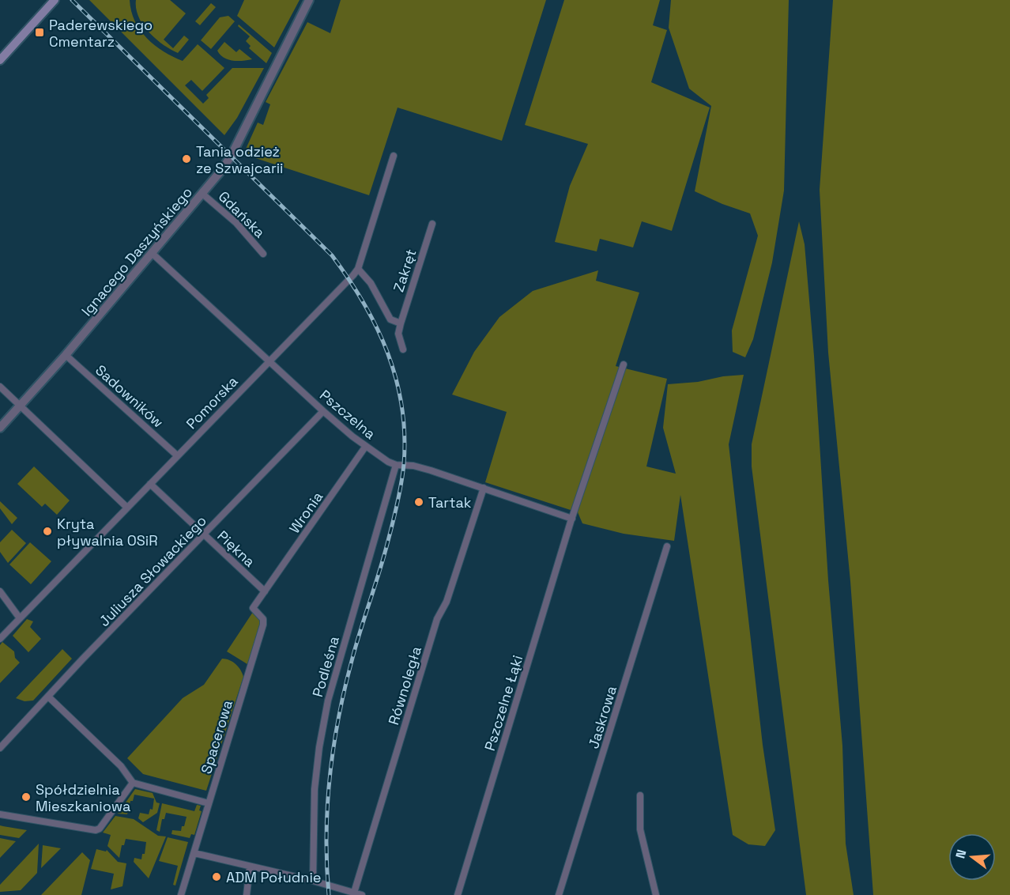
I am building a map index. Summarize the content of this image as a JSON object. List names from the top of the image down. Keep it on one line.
{"streets":{"street":["Gdańska","Ignacego Daszyńskiego","Zakręt","Sadowników","Pomorska","Pszczelna","Wronia","Piękna","Juliusza Słowackiego","Podleśna","Równoległa","Pszczelne Łąki","Jaskrowa","Spacerowa"]},"crossings":[["Gdańska","Ignacego Daszyńskiego"],["Ignacego Daszyńskiego","Sadowników"],["Ignacego Daszyńskiego","Pszczelna"],["Zakręt","Pomorska"],["Sadowników","Pomorska"],["Pomorska","Pszczelna"],["Pomorska","Piękna"],["Pszczelna","Wronia"],["Pszczelna","Juliusza Słowackiego"],["Pszczelna","Podleśna"],["Pszczelna","Równoległa"],["Pszczelna","Pszczelne Łąki"],["Wronia","Piękna"],["Wronia","Spacerowa"],["Piękna","Juliusza Słowackiego"],["Piękna","Spacerowa"]],"places":{"transit":["Paderewskiego Cmentarz"],"other":["Tania odzież ze Szwajcarii","Tartak","Kryta pływalnia OSiR","Spółdzielnia Mieszkaniowa","ADM Południe"]},"north":"left"}
